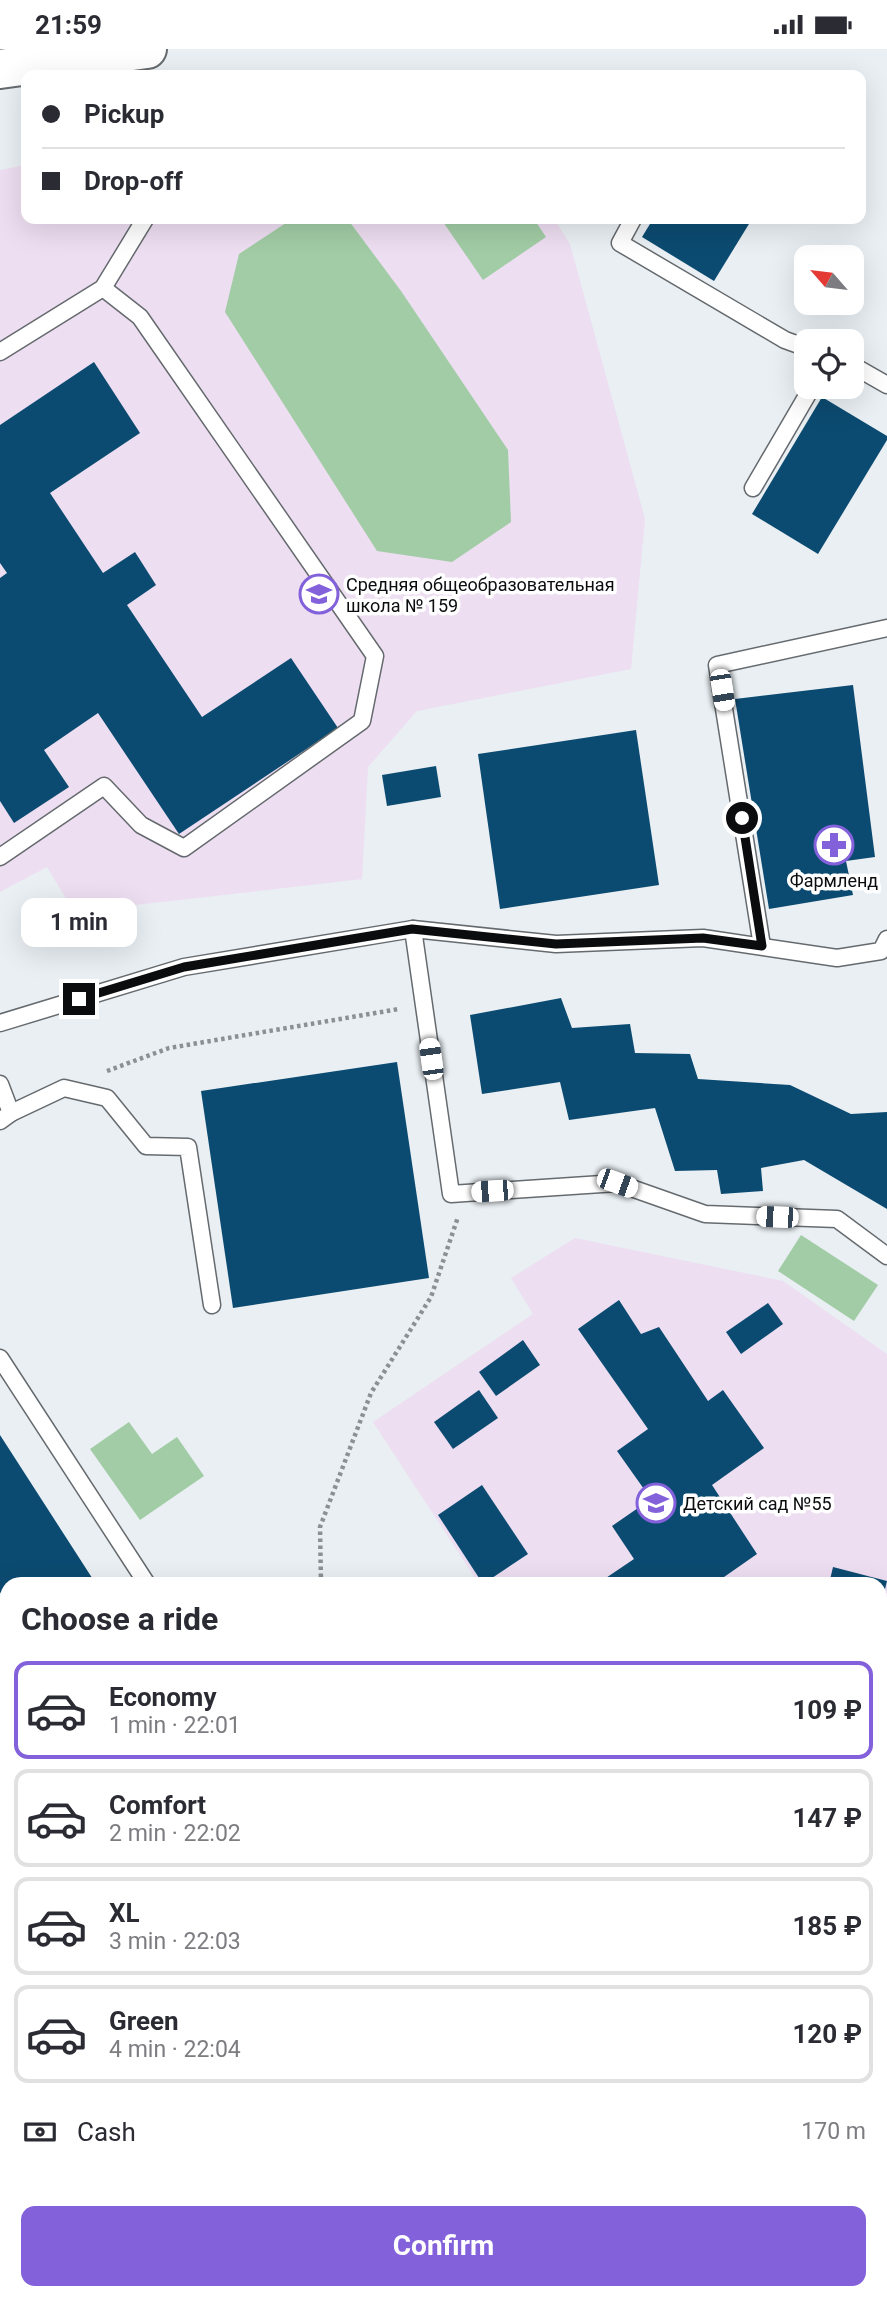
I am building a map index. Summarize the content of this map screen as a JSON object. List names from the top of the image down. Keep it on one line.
{"places":{"school or university":["Средняя общеобразовательная школа № 159","Детский сад №55"],"pharmacy":["Фармленд"]},"north":"top left","page":{"status":"21:59","banner":["Pickup","Drop-off"],"bubble":"1 min","heading":"Choose a ride","list":[{"name":"Economy","note":"1 min · 22:01","value":"109 ₽"},{"name":"Comfort","note":"2 min · 22:02","value":"147 ₽"},{"name":"XL","note":"3 min · 22:03","value":"185 ₽"},{"name":"Green","note":"4 min · 22:04","value":"120 ₽"}],"pay":["Cash","170 m"],"buttons":"Confirm"}}
